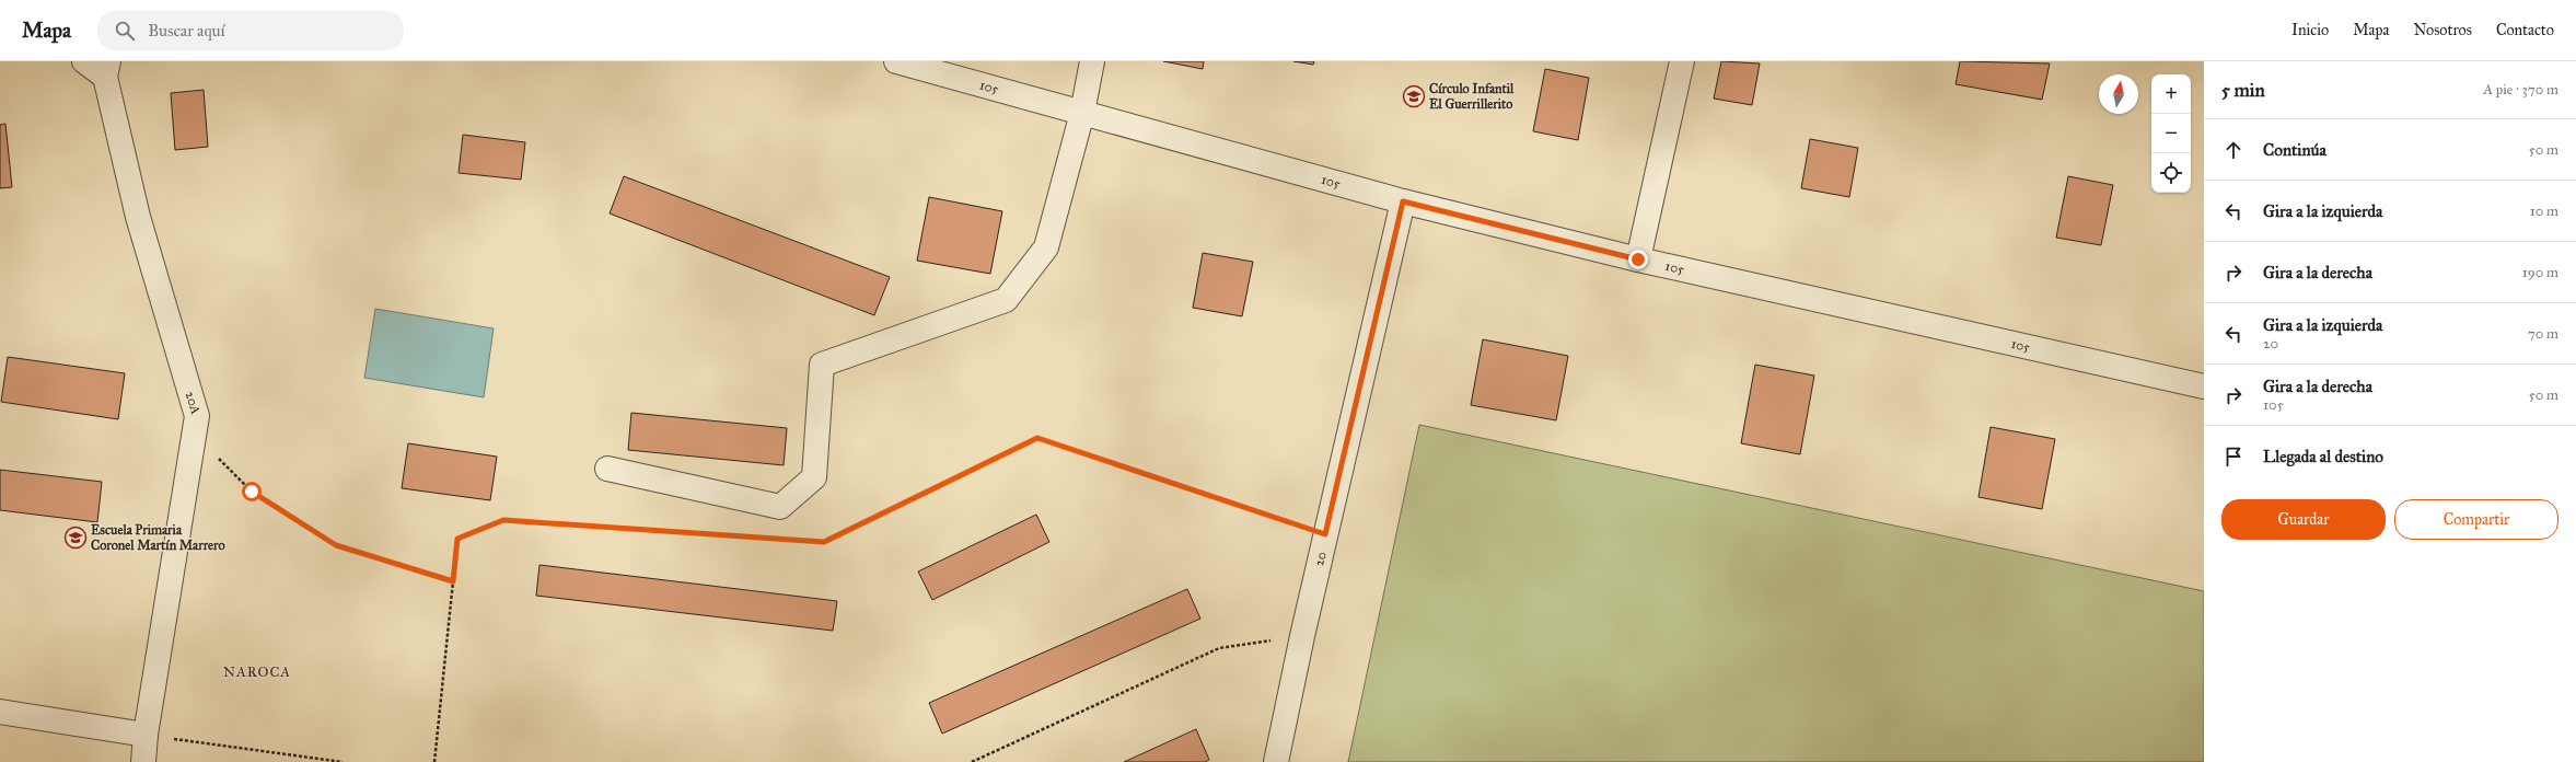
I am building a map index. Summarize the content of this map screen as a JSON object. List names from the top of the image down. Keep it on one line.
{"streets":{"street":["105","20A","20"]},"crossings":[["105","20"]],"districts":["NAROCA"],"places":{"school or university":["Círculo Infantil El Guerrillerito","Escuela Primaria Coronel Martín Marrero"]},"north":"top","page":{"header":"Mapa","search":"Buscar aquí","nav":["Inicio","Mapa","Nosotros","Contacto"],"heading":["5 min","A pie · 370 m"],"map_buttons":["+","−"],"list":[["Continúa","50 m"],["Gira a la izquierda","10 m"],["Gira a la derecha","190 m"],["Gira a la izquierda","20","70 m"],["Gira a la derecha","105","50 m"],"Llegada al destino"],"buttons":["Guardar","Compartir"]}}
